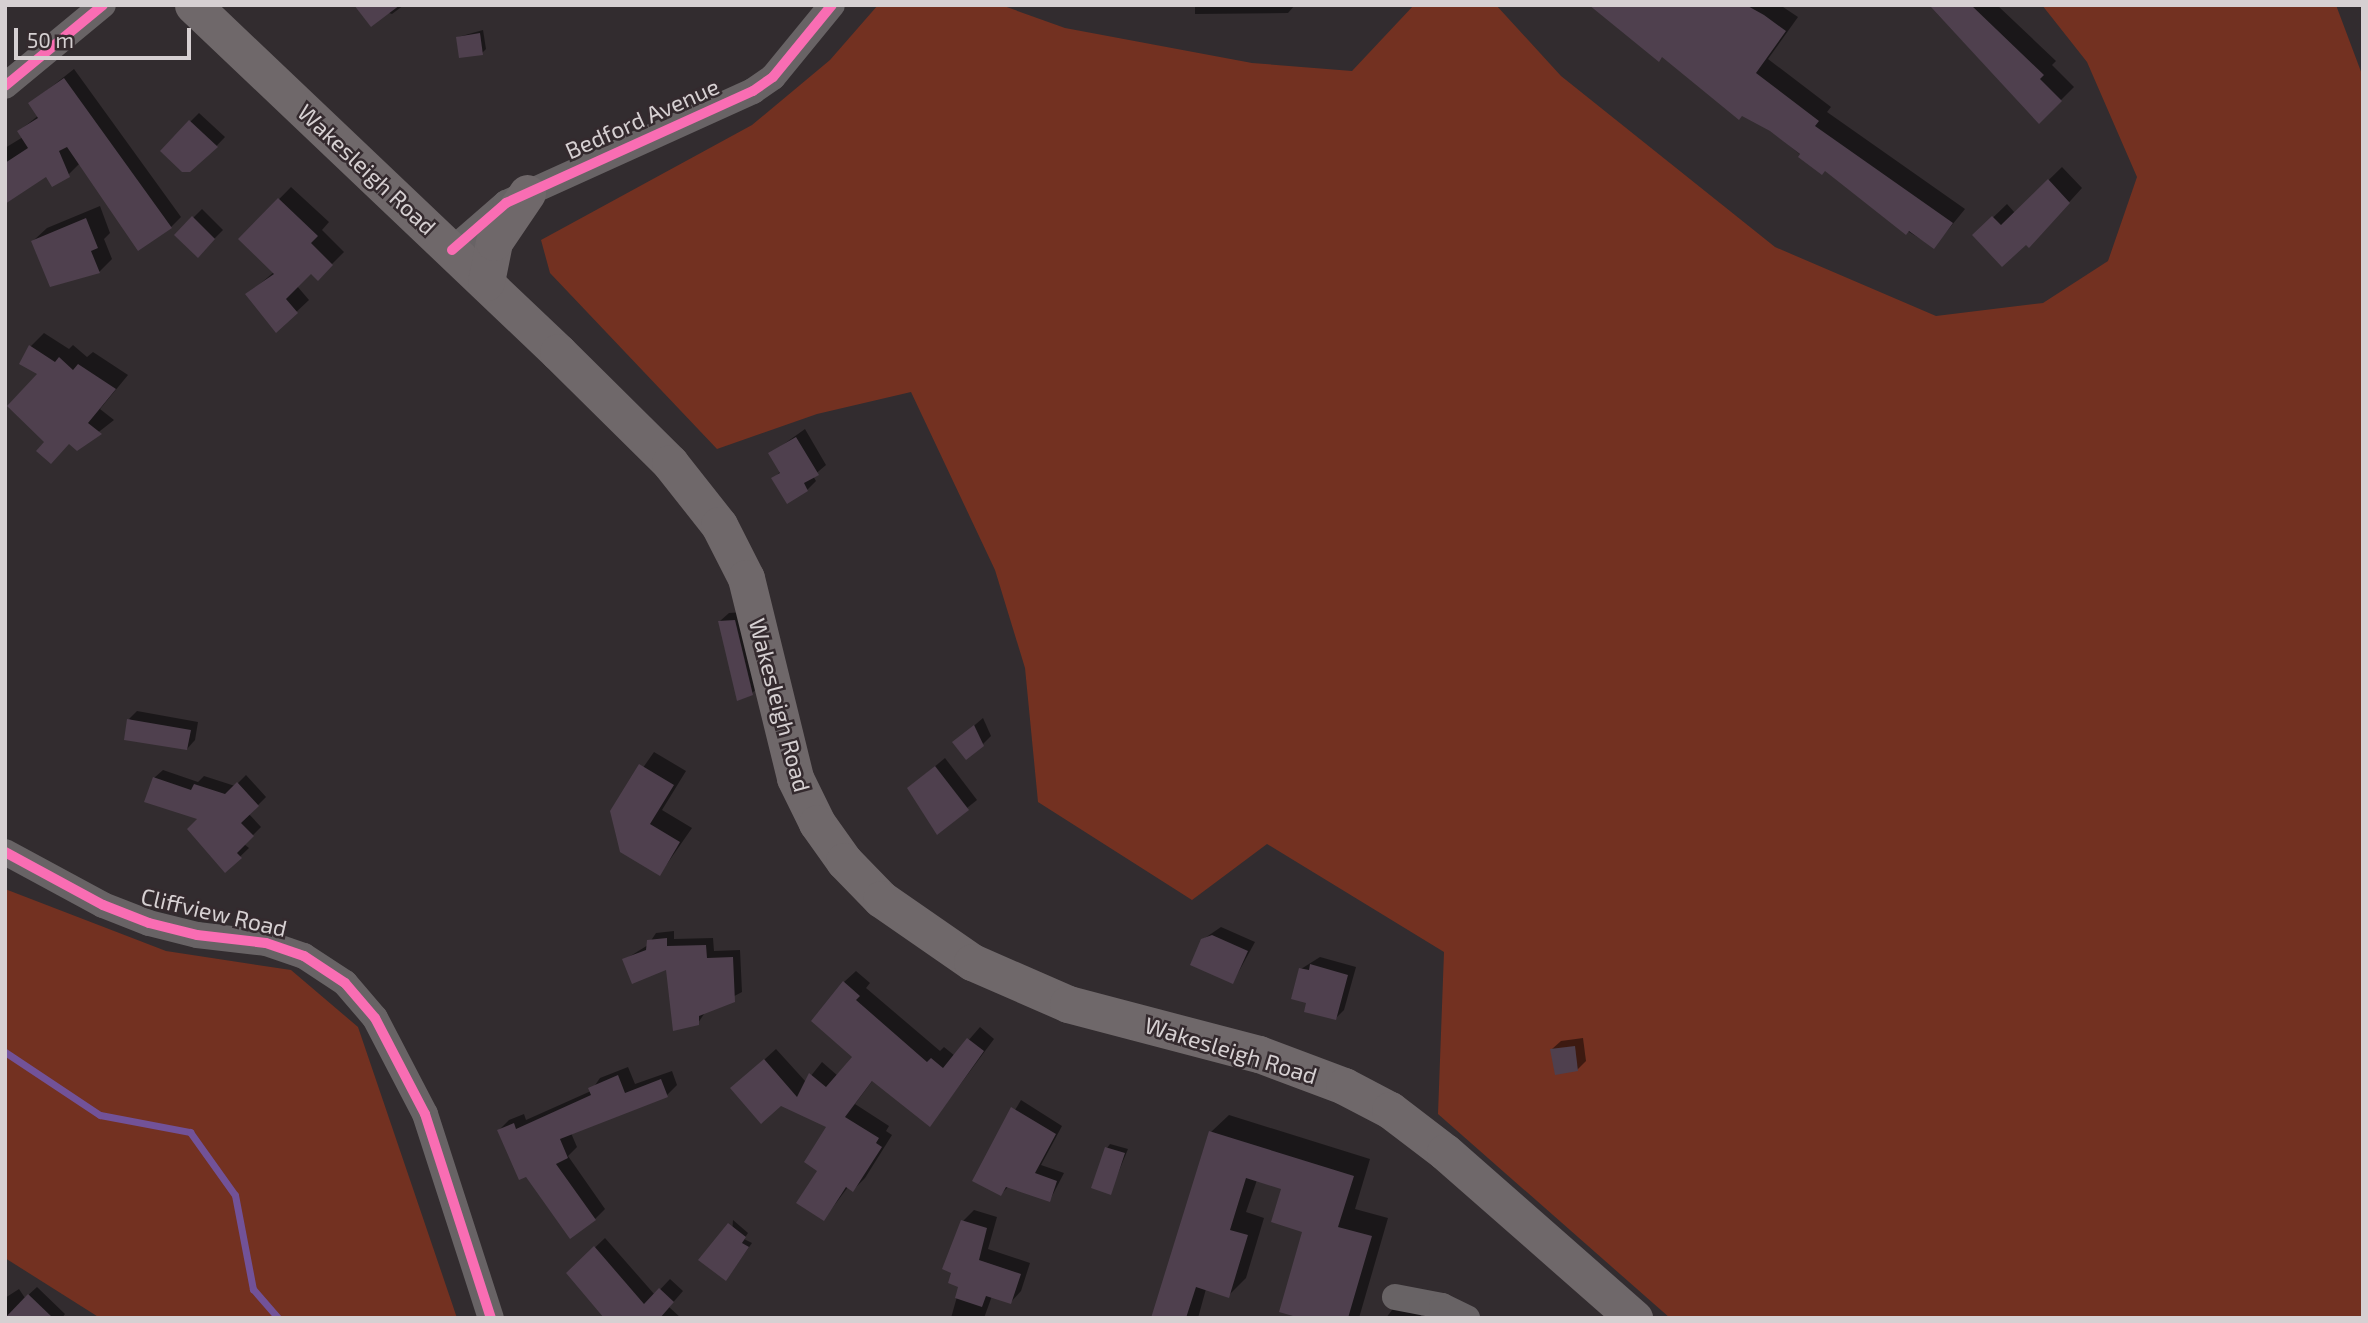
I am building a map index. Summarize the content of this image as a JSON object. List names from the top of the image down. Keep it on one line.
{"streets":{"main road":["Wakesleigh Road"],"street":["Bedford Avenue","Cliffview Road"]},"crossings":[["Bedford Avenue","Wakesleigh Road"]],"scale_bar":"50 m"}
